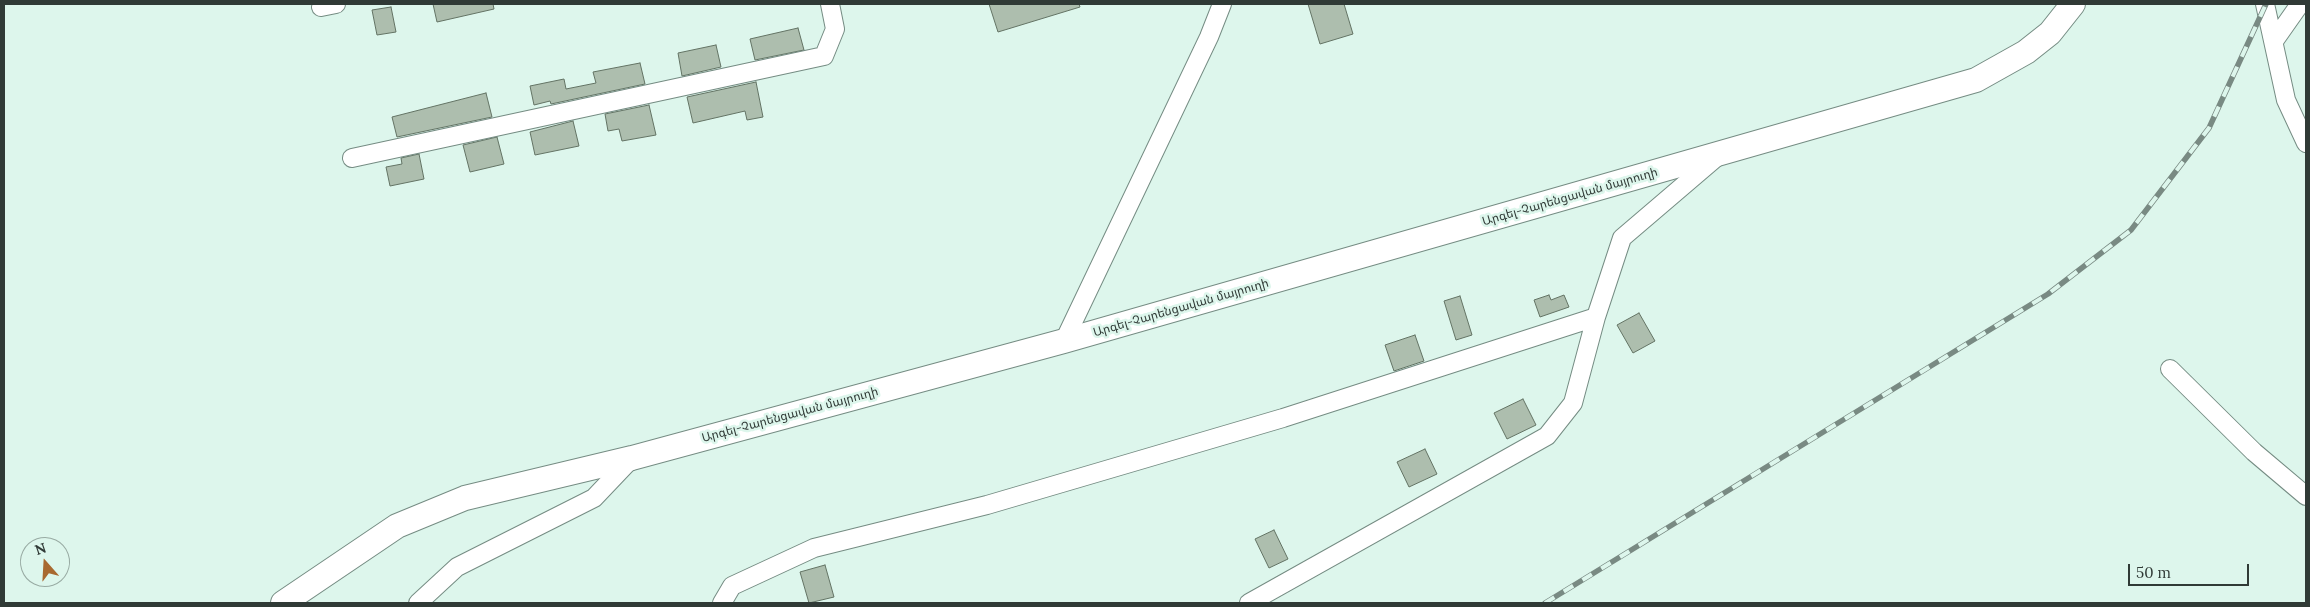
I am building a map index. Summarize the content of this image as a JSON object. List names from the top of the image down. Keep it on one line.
{"streets":{"main road":["Արգել-Չարենցավան մայրուղի"]},"scale_bar":"50 m","north":"top"}
